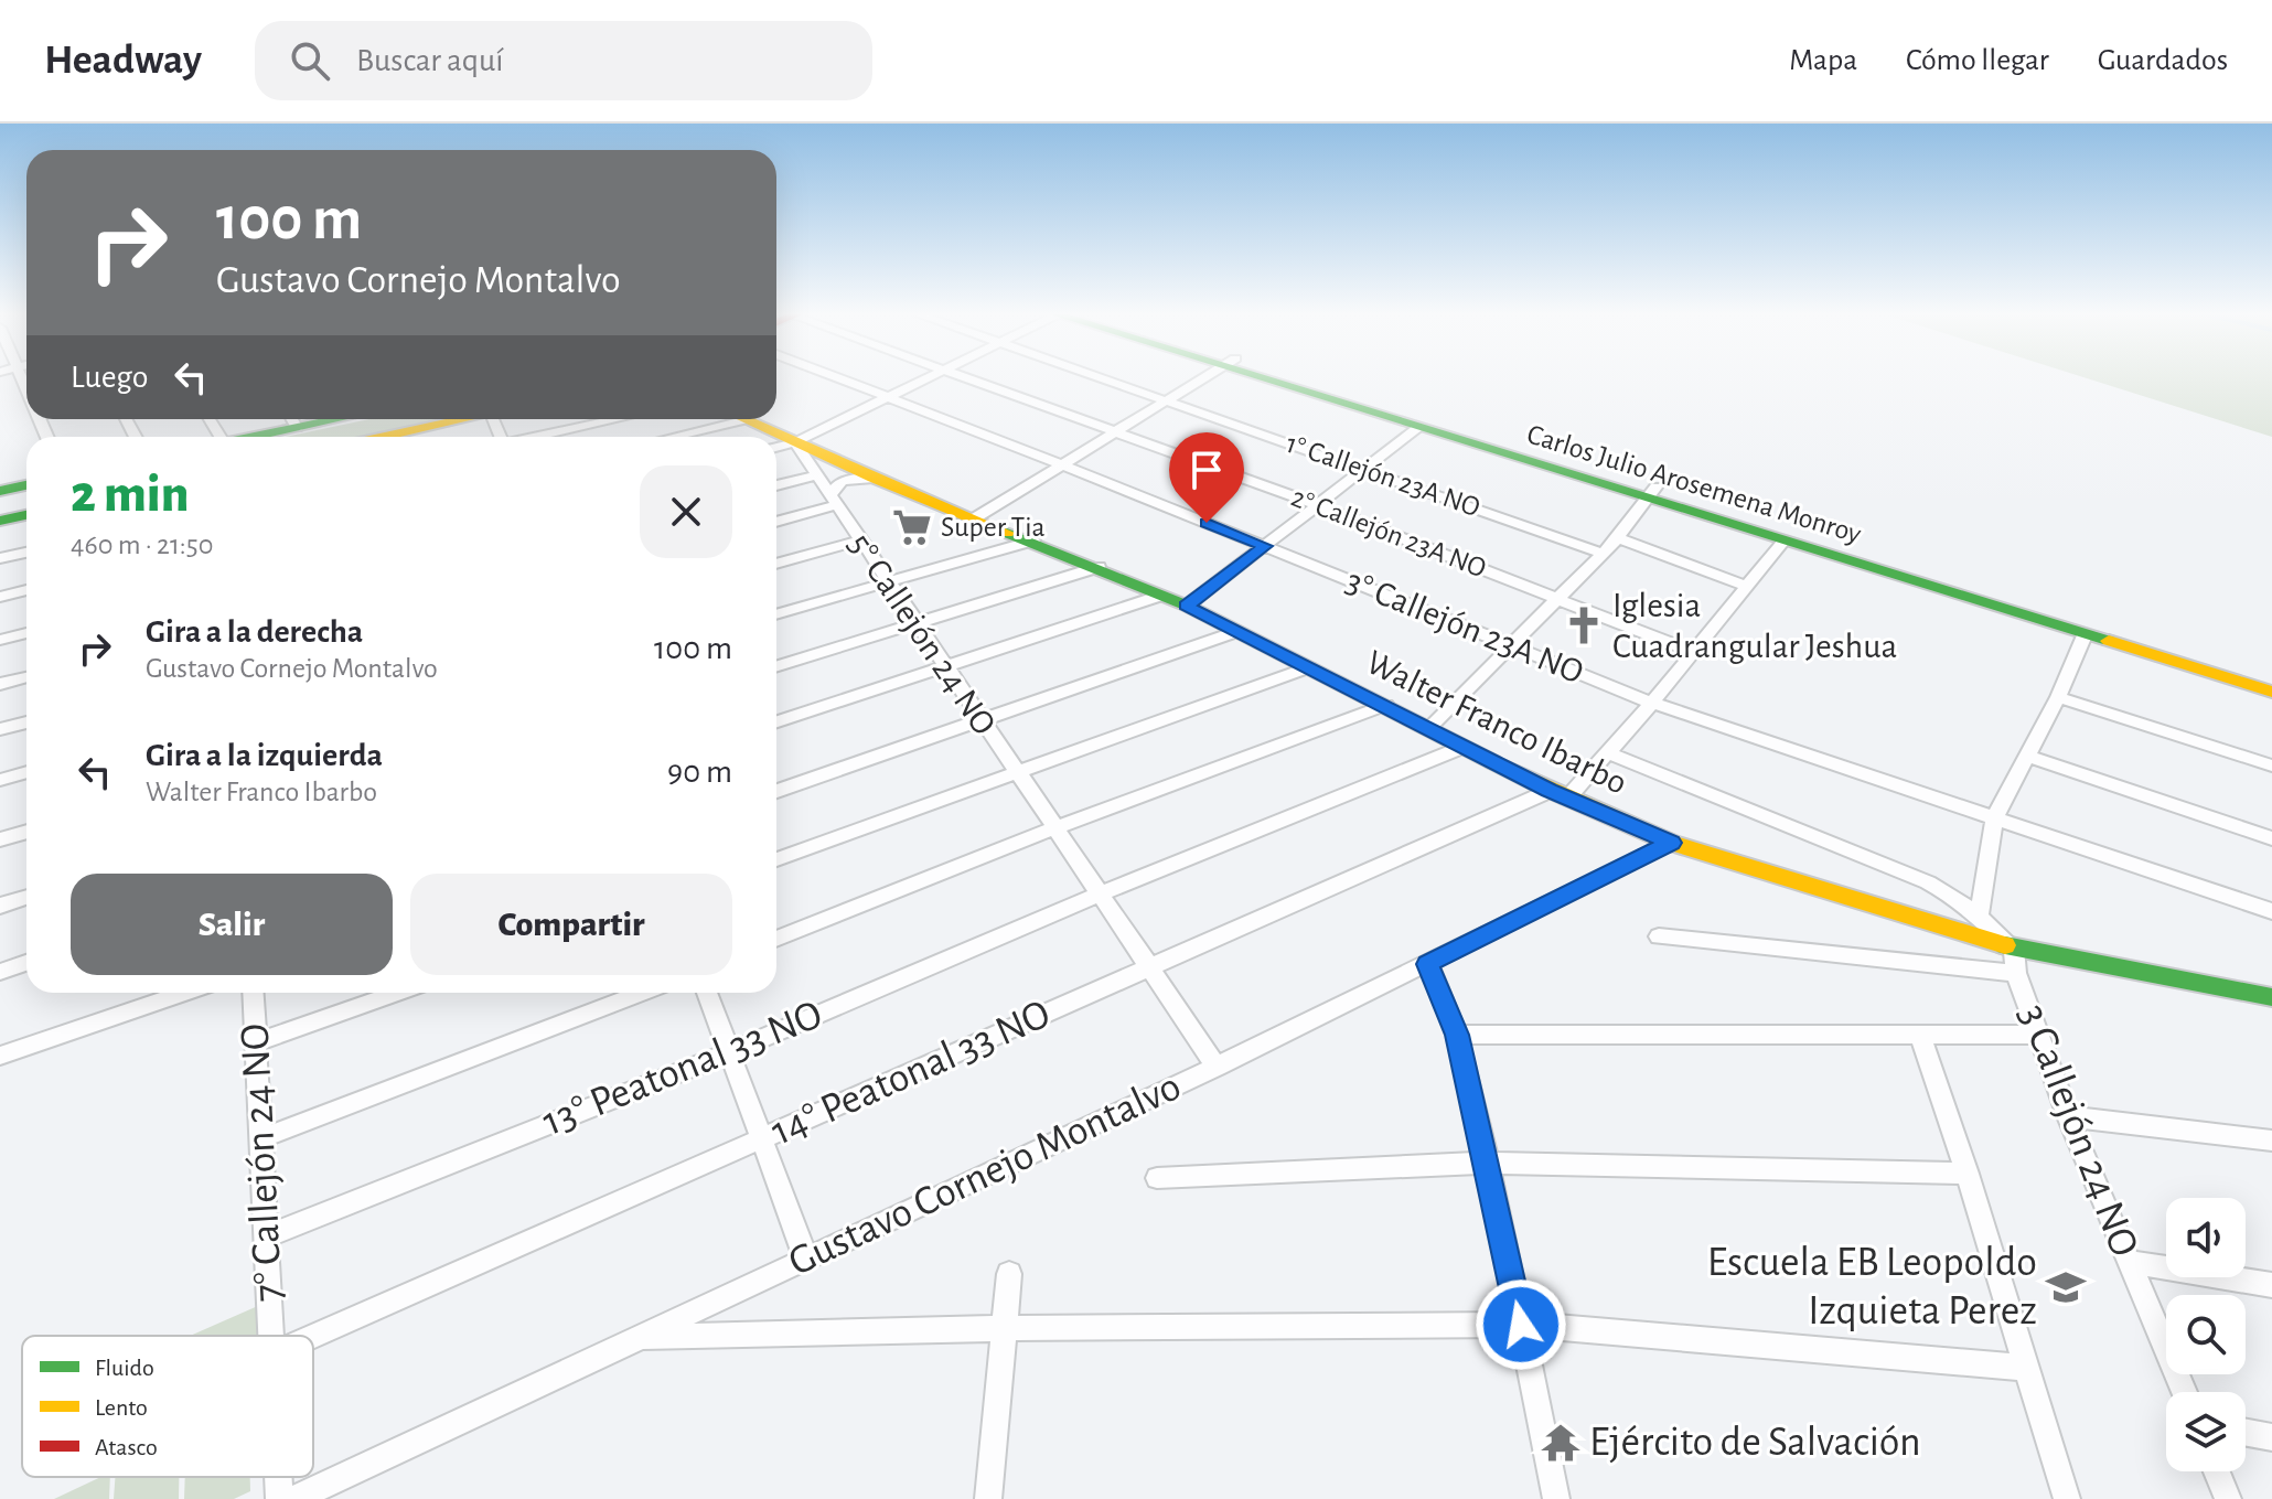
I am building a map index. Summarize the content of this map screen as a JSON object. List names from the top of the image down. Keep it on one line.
{"streets":{"main road":["Carlos Julio Arosemena Monroy","Walter Franco Ibarbo"],"street":["1° Callejón 23A NO","2° Callejón 23A NO","3° Callejón 23A NO","5° Callejón 24 NO","13° Peatonal 33 NO","14° Peatonal 33 NO","3 Callejón 24 NO","7° Callejón 24 NO","Gustavo Cornejo Montalvo"]},"crossings":[["Carlos Julio Arosemena Monroy","14° Peatonal 33 NO"],["2° Callejón 23A NO","14° Peatonal 33 NO"],["3° Callejón 23A NO","14° Peatonal 33 NO"],["5° Callejón 24 NO","Walter Franco Ibarbo"],["5° Callejón 24 NO","13° Peatonal 33 NO"],["5° Callejón 24 NO","14° Peatonal 33 NO"],["5° Callejón 24 NO","Gustavo Cornejo Montalvo"],["Walter Franco Ibarbo","13° Peatonal 33 NO"],["Walter Franco Ibarbo","14° Peatonal 33 NO"],["Walter Franco Ibarbo","3 Callejón 24 NO"],["Walter Franco Ibarbo","Gustavo Cornejo Montalvo"],["13° Peatonal 33 NO","7° Callejón 24 NO"]],"places":{"supermarket":["Super Tia"],"church":["Iglesia Cuadrangular Jeshua"],"school or university":["Escuela EB Leopoldo Izquieta Perez"],"temple":["Ejército de Salvación"]},"legend":["Fluido","Lento","Atasco"],"page":{"header":"Headway","search":"Buscar aquí","nav":["Mapa","Cómo llegar","Guardados"],"turn":["100 m","Gustavo Cornejo Montalvo"],"then":"Luego","heading":["2 min","460 m · 21:50"],"list":[{"name":"Gira a la derecha","note":"Gustavo Cornejo Montalvo","value":"100 m"},{"name":"Gira a la izquierda","note":"Walter Franco Ibarbo","value":"90 m"}],"buttons":["Salir","Compartir"]}}
